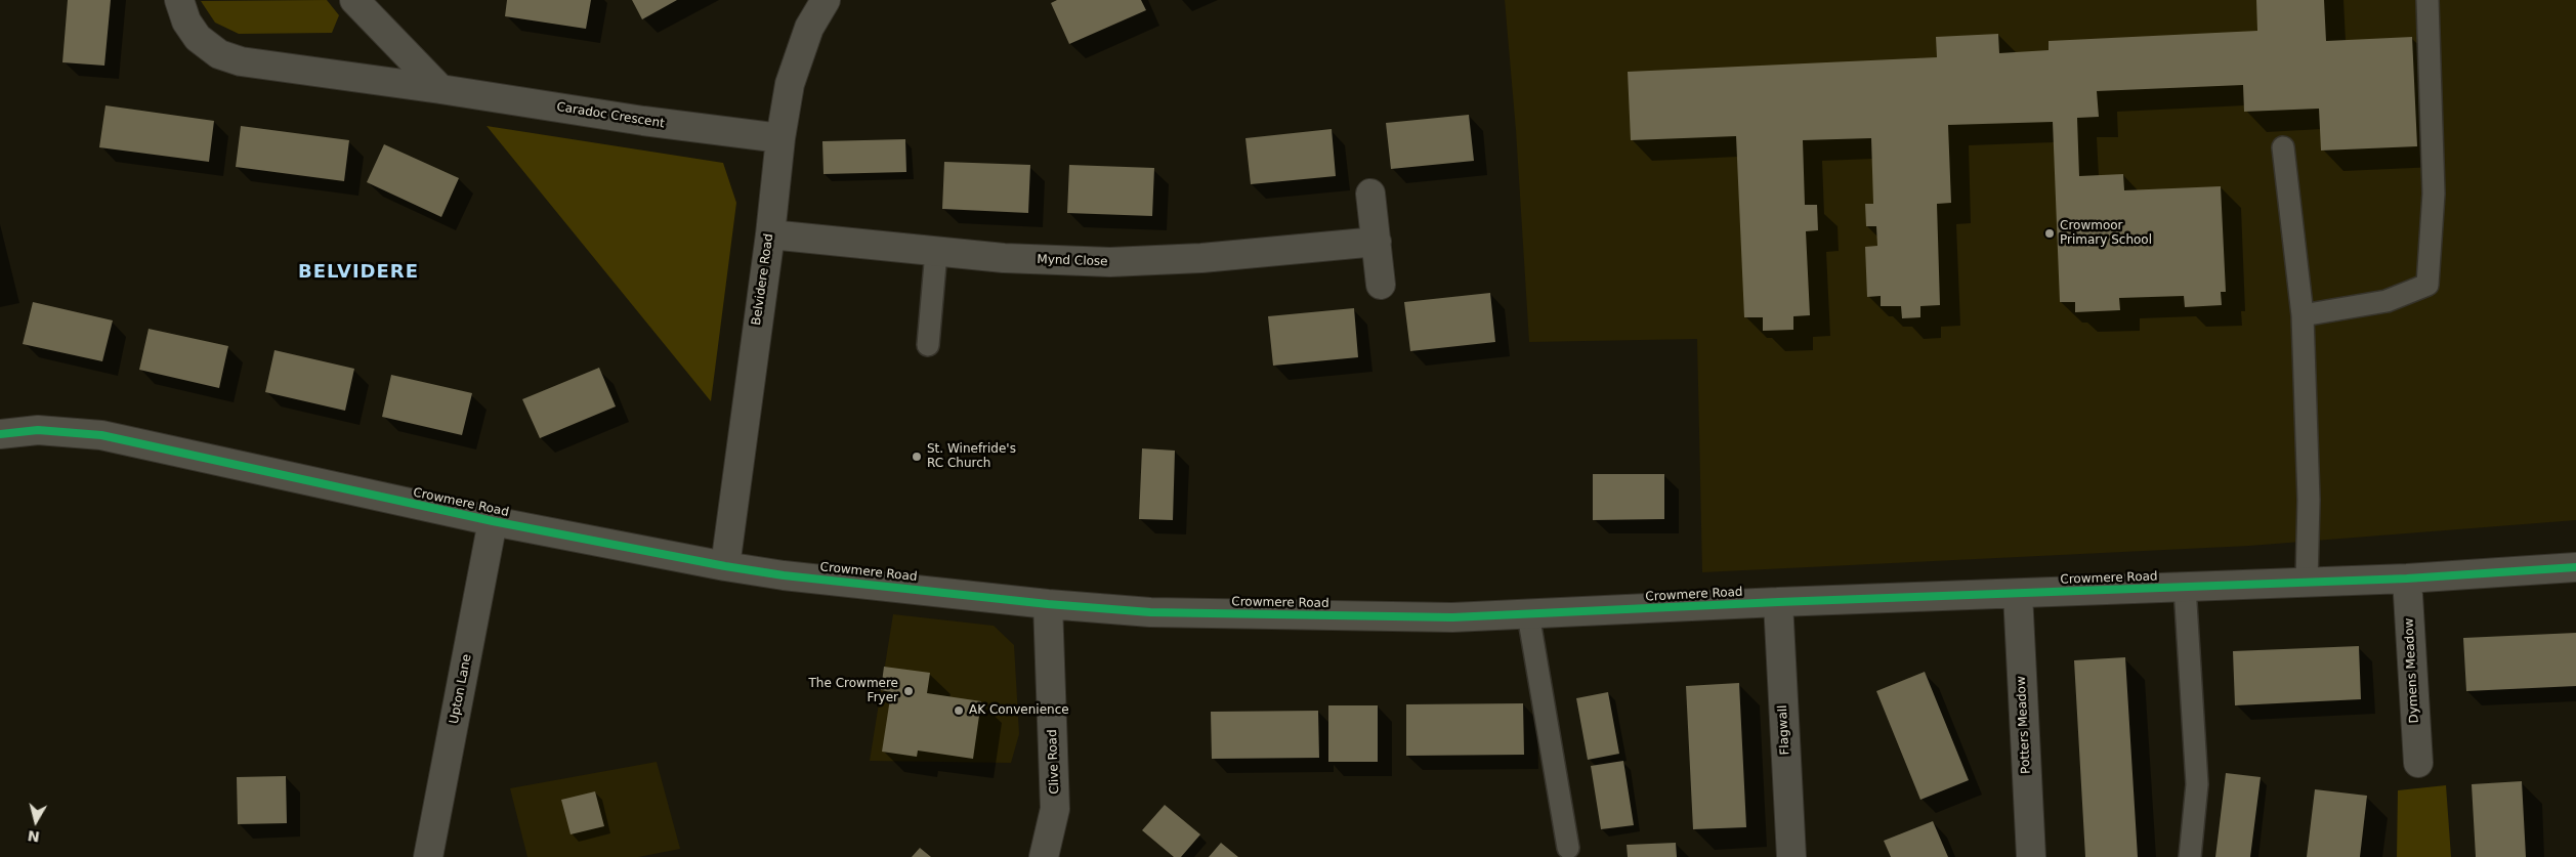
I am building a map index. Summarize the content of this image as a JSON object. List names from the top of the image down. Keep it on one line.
{"streets":{"street":["Caradoc Crescent","Mynd Close","Belvidere Road","Crowmere Road","Dymens Meadow","Upton Lane","Potters Meadow","Flagwall","Clive Road"]},"crossings":[["Caradoc Crescent","Belvidere Road"],["Mynd Close","Belvidere Road"],["Belvidere Road","Crowmere Road"],["Crowmere Road","Dymens Meadow"],["Crowmere Road","Upton Lane"],["Crowmere Road","Potters Meadow"],["Crowmere Road","Flagwall"],["Crowmere Road","Clive Road"]],"districts":["BELVIDERE"],"places":["Crowmoor Primary School","St. Winefride's RC Church","The Crowmere Fryer","AK Convenience"],"north":"bottom"}
